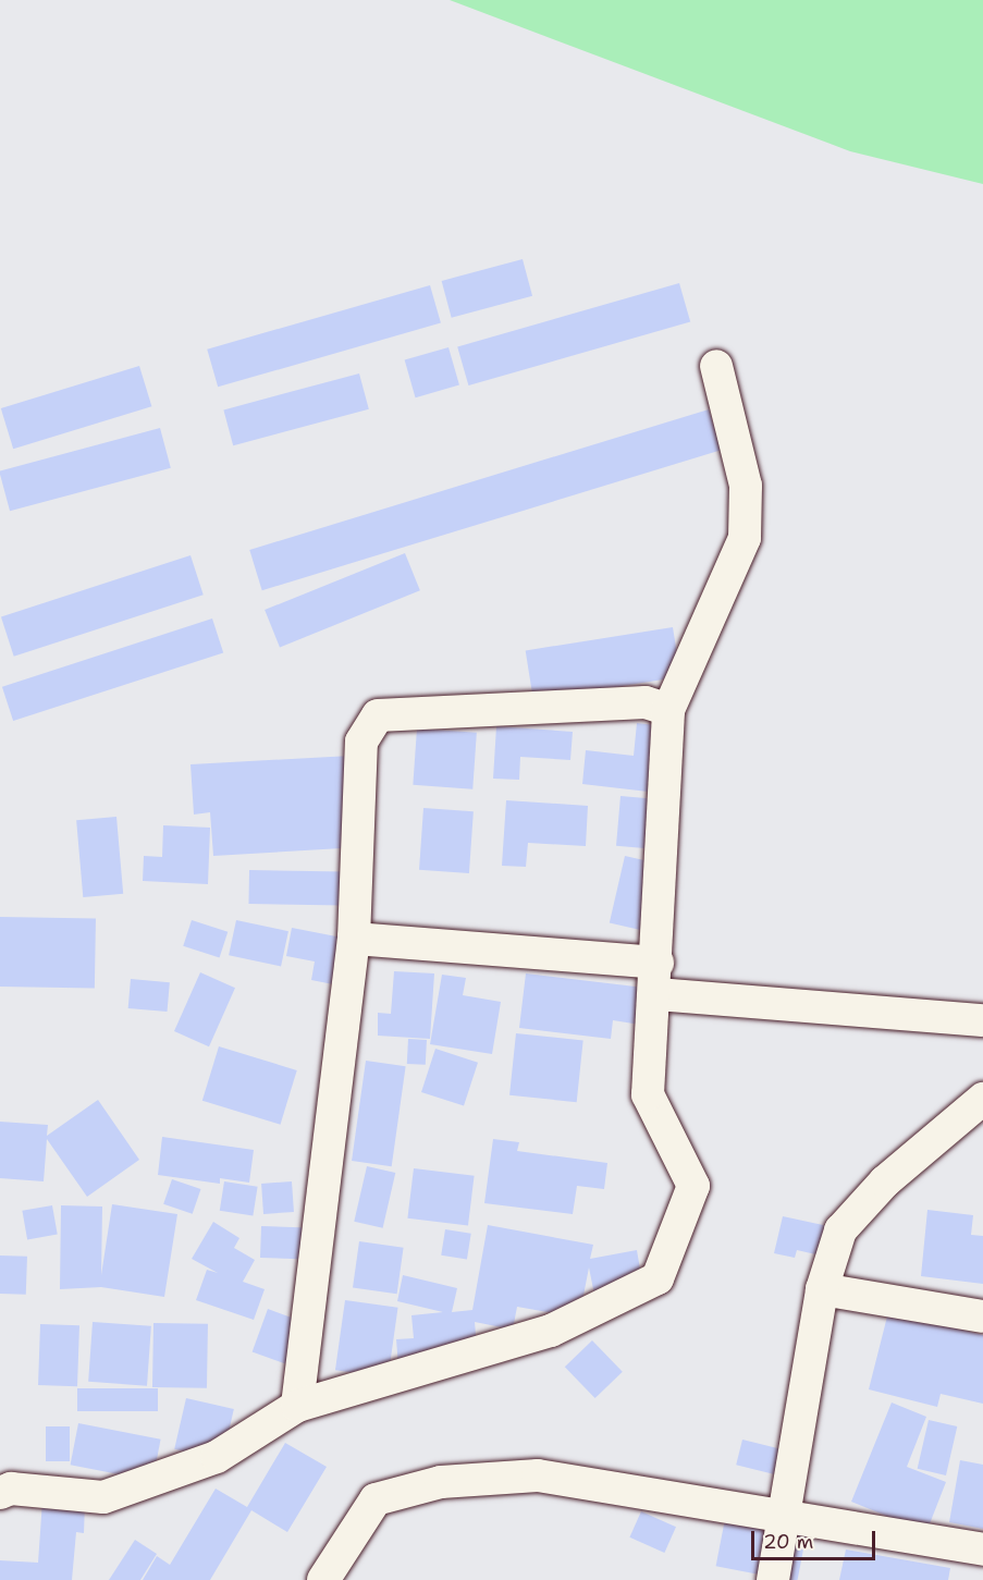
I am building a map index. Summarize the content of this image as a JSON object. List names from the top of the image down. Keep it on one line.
{"scale_bar":"20 m"}
